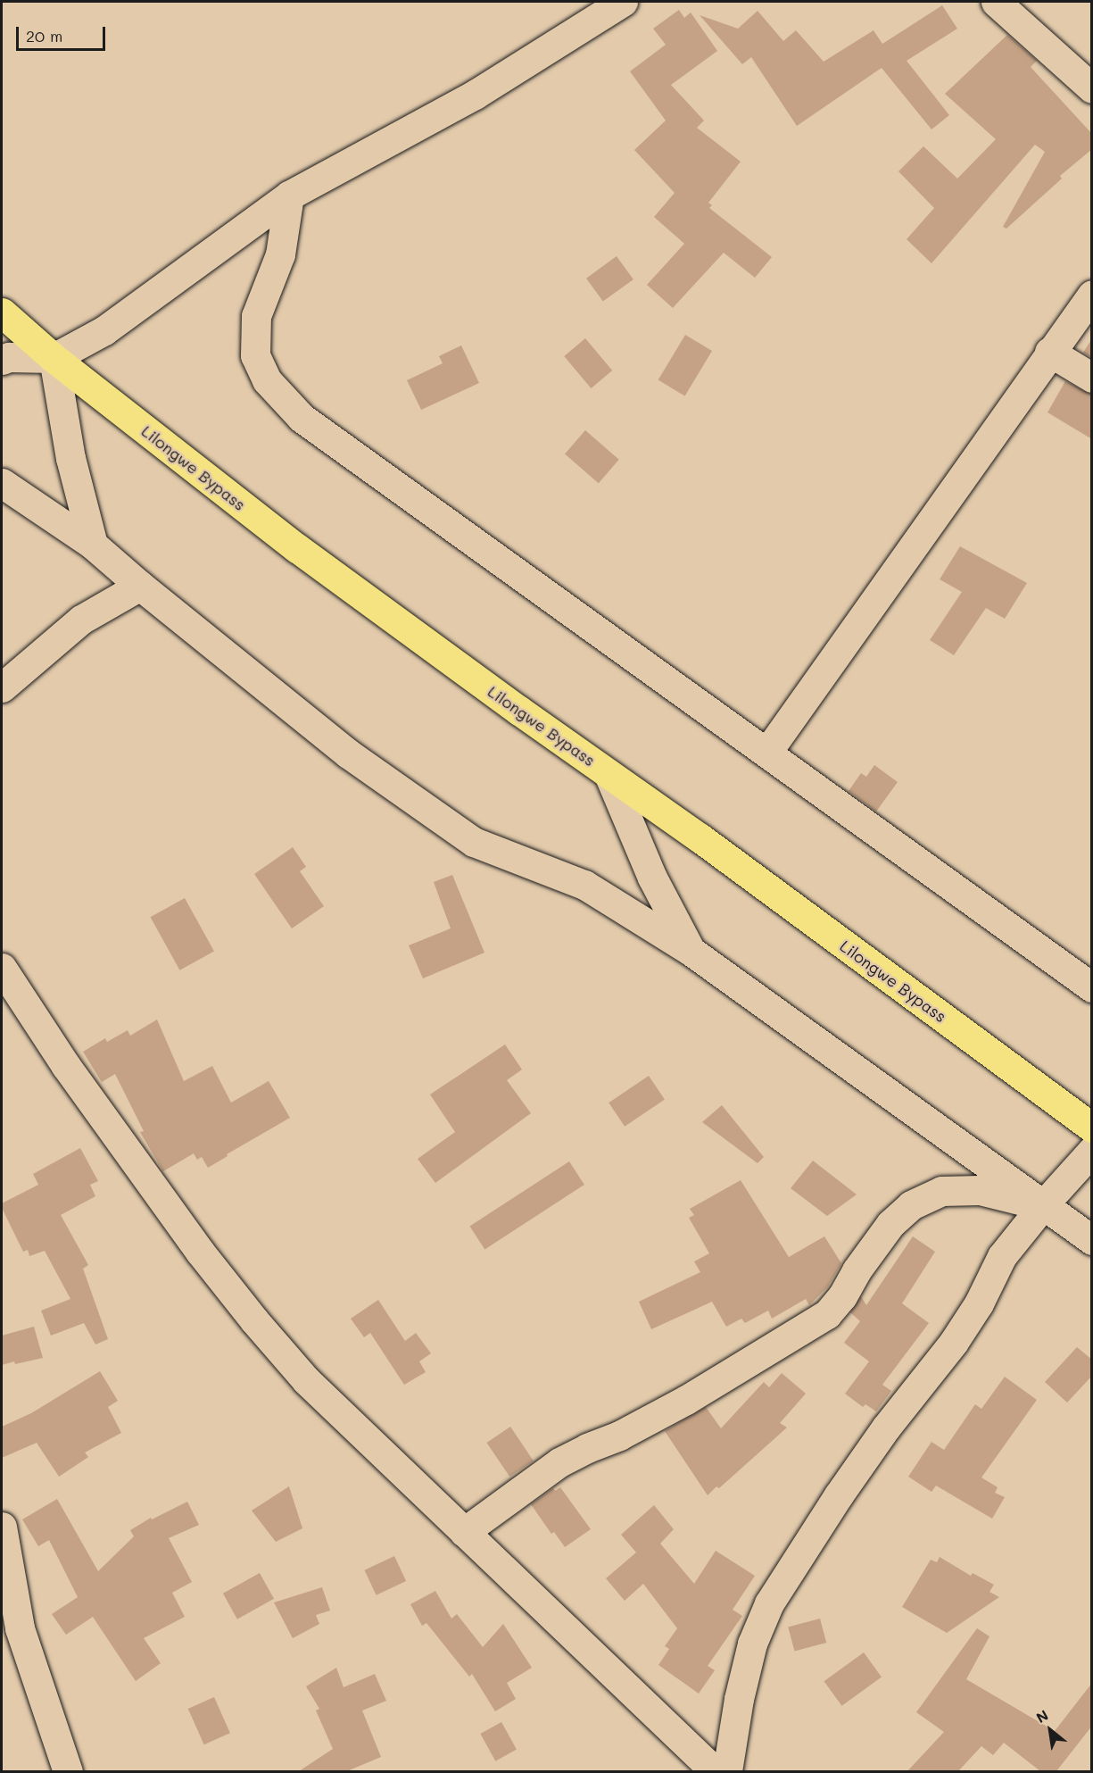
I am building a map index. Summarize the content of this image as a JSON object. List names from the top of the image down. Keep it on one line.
{"streets":{"main road":["Lilongwe Bypass"]},"scale_bar":"20 m","north":"top left"}
